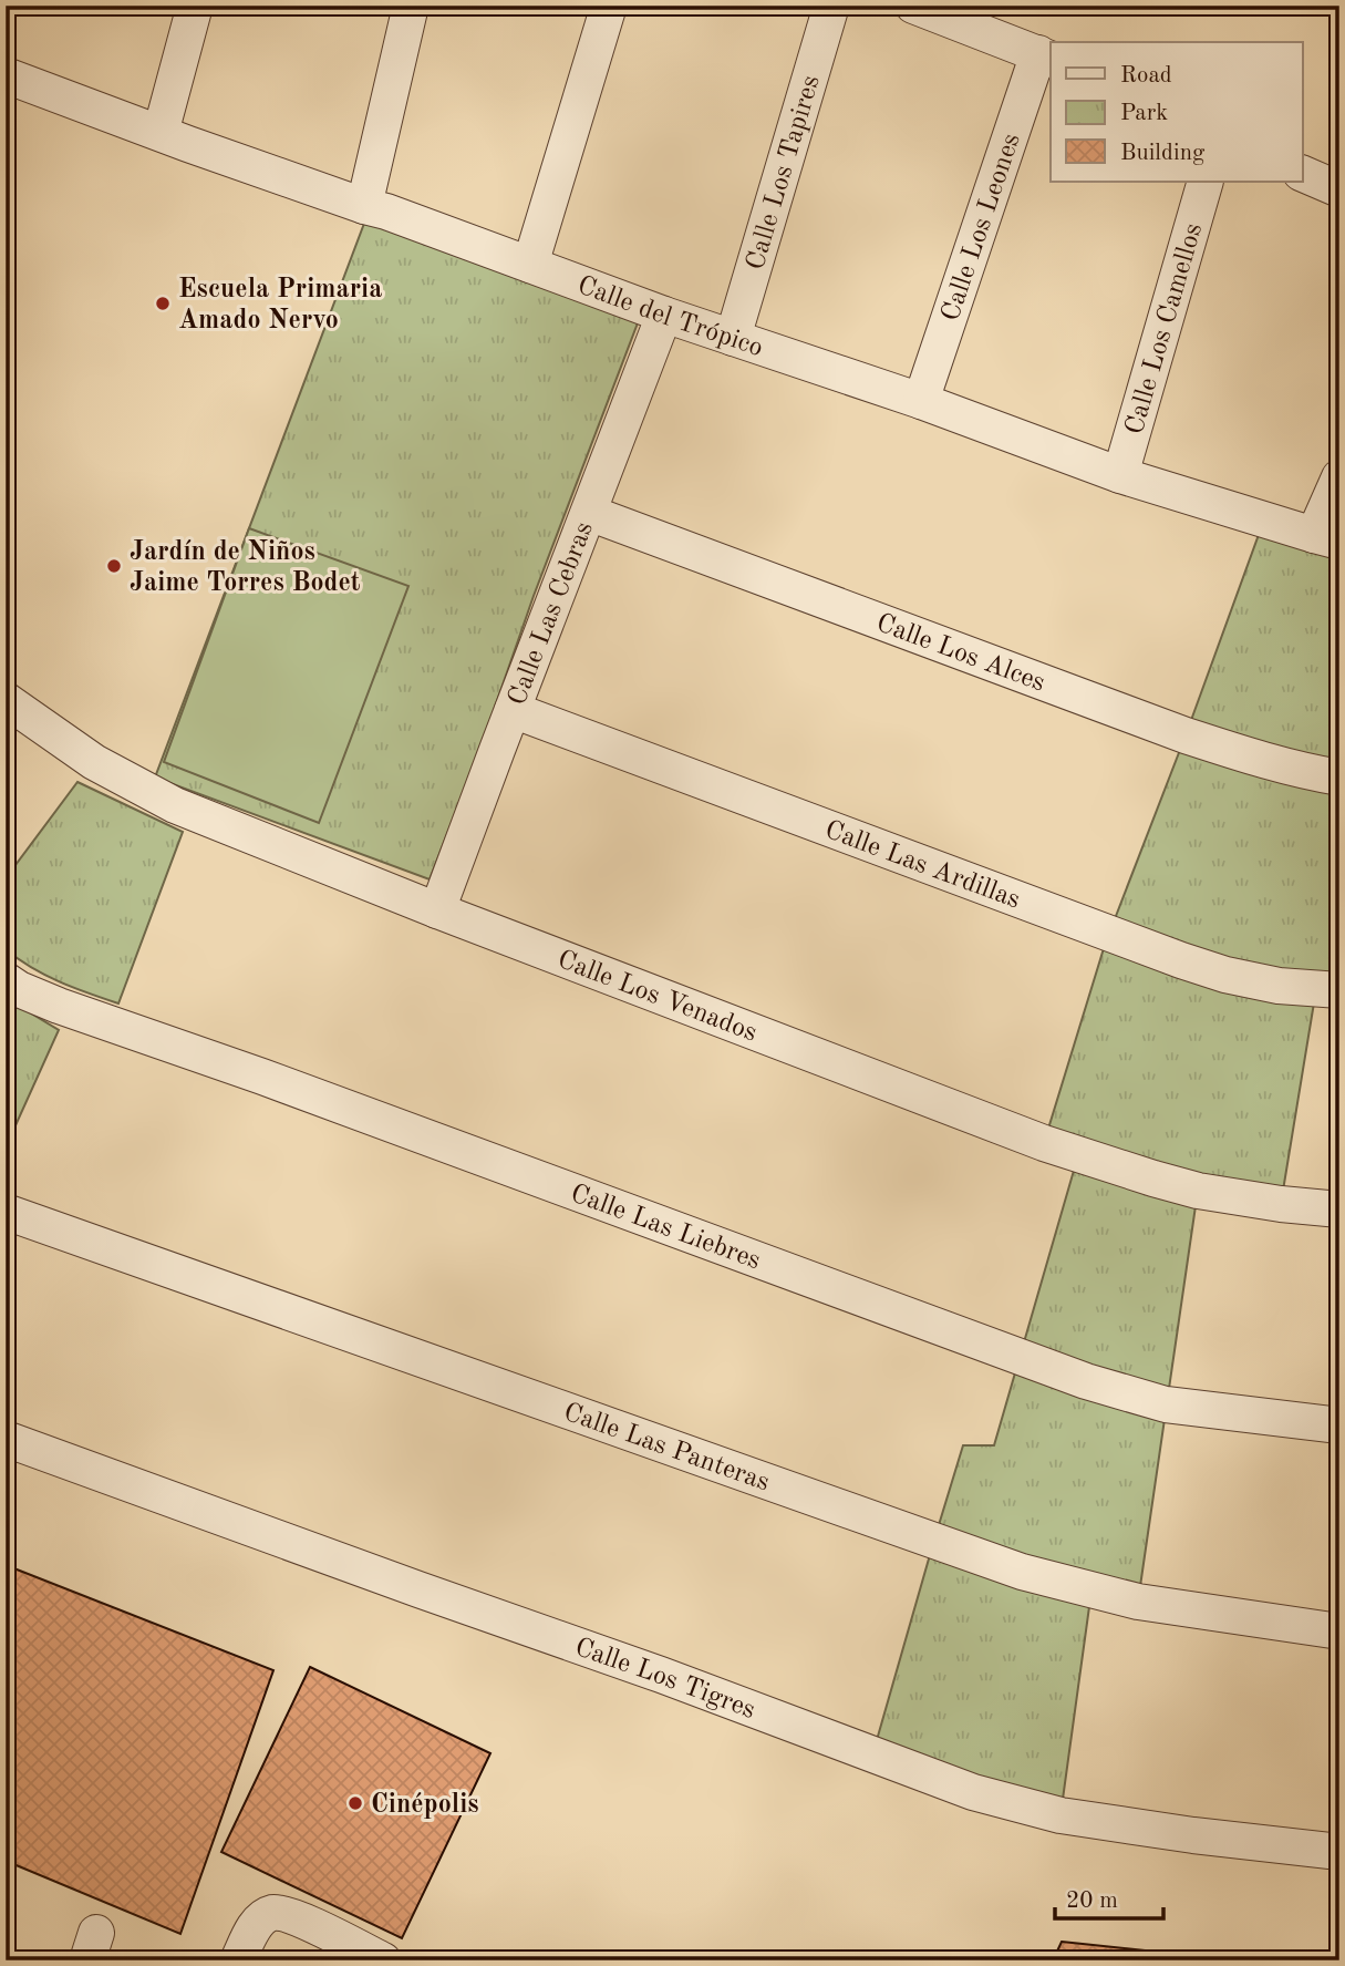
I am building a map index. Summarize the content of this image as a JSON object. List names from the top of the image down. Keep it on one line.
{"streets":{"street":["Calle Los Tapires","Calle Los Leones","Calle del Trópico","Calle Los Camellos","Calle Las Cebras","Calle Los Alces","Calle Las Ardillas","Calle Los Venados","Calle Las Liebres","Calle Las Panteras","Calle Los Tigres"]},"crossings":[["Calle Los Tapires","Calle del Trópico"],["Calle Los Leones","Calle del Trópico"],["Calle del Trópico","Calle Los Camellos"],["Calle del Trópico","Calle Las Cebras"],["Calle Las Cebras","Calle Los Alces"],["Calle Las Cebras","Calle Las Ardillas"],["Calle Las Cebras","Calle Los Venados"]],"places":["Escuela Primaria Amado Nervo","Jardín de Niños Jaime Torres Bodet","Cinépolis"],"legend":["Road","Park","Building"],"scale_bar":"20 m"}
